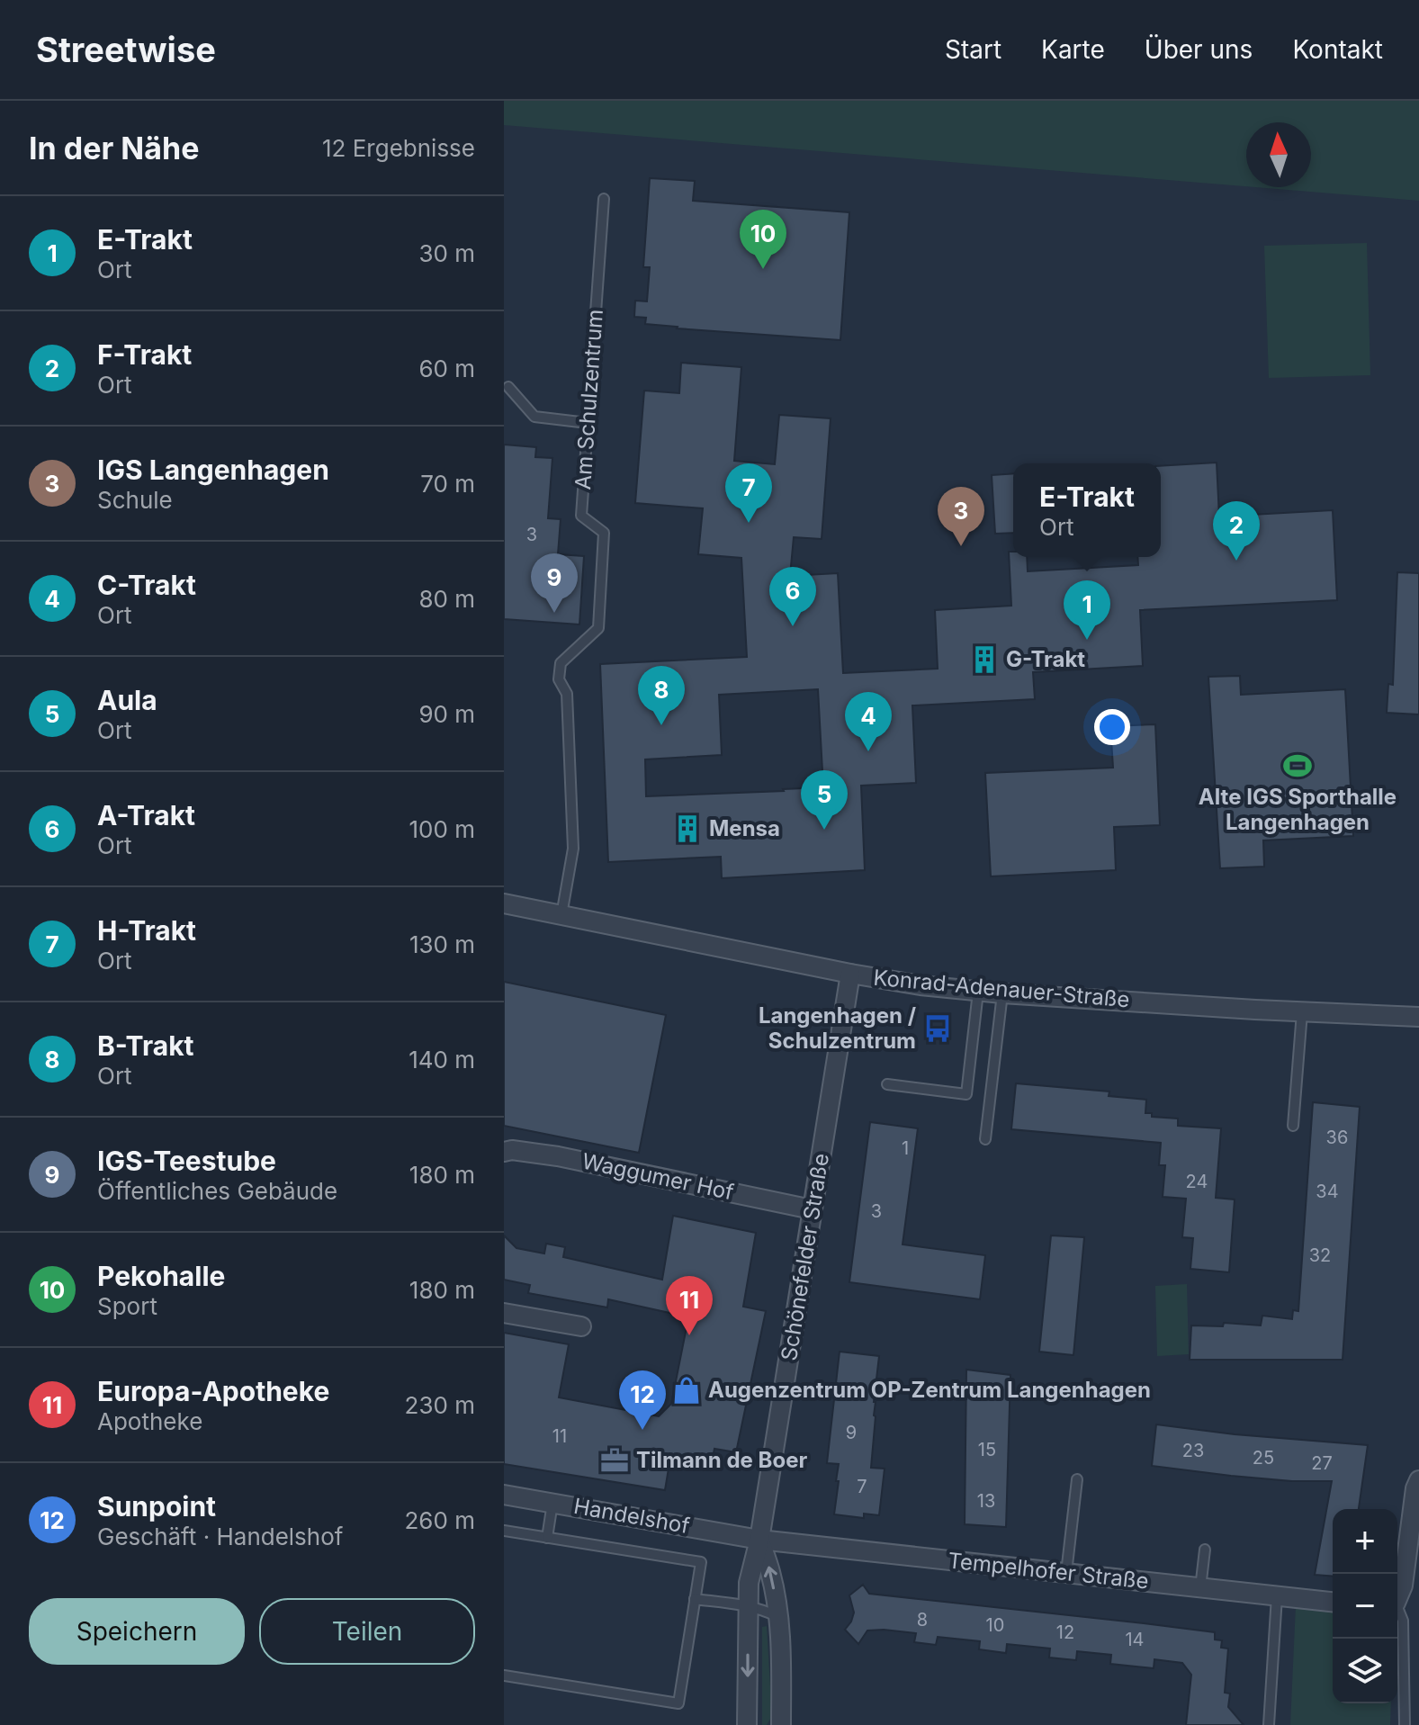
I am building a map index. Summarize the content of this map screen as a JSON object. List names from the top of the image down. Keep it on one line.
{"streets":{"street":["Konrad-Adenauer-Straße","Waggumer Hof","Schönefelder Straße","Handelshof","Tempelhofer Straße"],"lane":["Am Schulzentrum"]},"crossings":[["Am Schulzentrum","Konrad-Adenauer-Straße"],["Konrad-Adenauer-Straße","Schönefelder Straße"],["Waggumer Hof","Schönefelder Straße"],["Schönefelder Straße","Handelshof"],["Schönefelder Straße","Tempelhofer Straße"],["Handelshof","Tempelhofer Straße"]],"places":{"building":["G-Trakt","Mensa"],"sports":["Alte IGS Sporthalle Langenhagen"],"bus stop":["Langenhagen / Schulzentrum"],"shop":["Augenzentrum OP-Zentrum Langenhagen"],"office":["Tilmann de Boer"]},"house_numbers":["3","36","1","24","34","3","32","9","11","15","23","25","27","7","13","8","10","12","14"],"north":"top","page":{"header":"Streetwise","nav":["Start","Karte","Über uns","Kontakt"],"heading":["In der Nähe","12 Ergebnisse"],"list":[{"mark":"1","name":"E-Trakt","note":"Ort","value":"30 m"},{"mark":"2","name":"F-Trakt","note":"Ort","value":"60 m"},{"mark":"3","name":"IGS Langenhagen","note":"Schule","value":"70 m"},{"mark":"4","name":"C-Trakt","note":"Ort","value":"80 m"},{"mark":"5","name":"Aula","note":"Ort","value":"90 m"},{"mark":"6","name":"A-Trakt","note":"Ort","value":"100 m"},{"mark":"7","name":"H-Trakt","note":"Ort","value":"130 m"},{"mark":"8","name":"B-Trakt","note":"Ort","value":"140 m"},{"mark":"9","name":"IGS-Teestube","note":"Öffentliches Gebäude","value":"180 m"},{"mark":"10","name":"Pekohalle","note":"Sport","value":"180 m"},{"mark":"11","name":"Europa-Apotheke","note":"Apotheke","value":"230 m"},{"mark":"12","name":"Sunpoint","note":"Geschäft · Handelshof","value":"260 m"}],"pins":["10","7","3","2","9","6","1","8","4","5","11","12"],"popup":["E-Trakt","Ort"],"map_buttons":["+","−"],"buttons":["Speichern","Teilen"]}}
